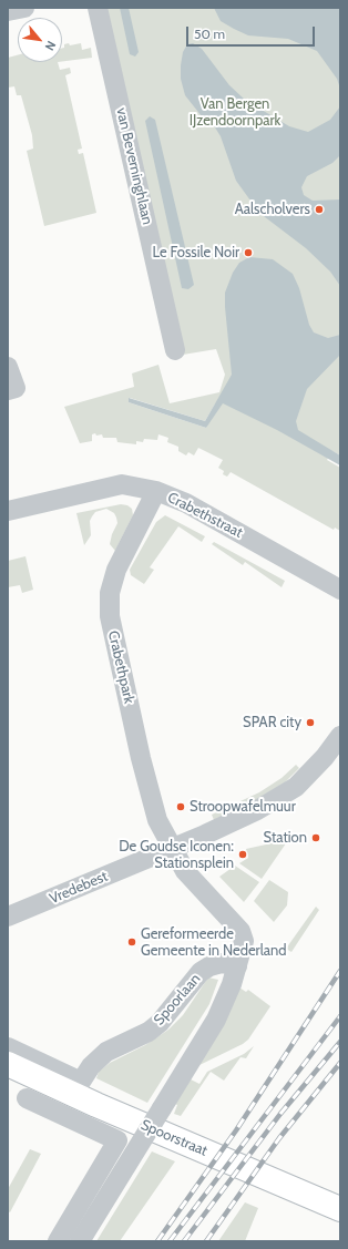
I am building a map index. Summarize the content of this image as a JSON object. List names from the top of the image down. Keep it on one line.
{"streets":{"main road":["Spoorstraat"],"street":["van Beverninghlaan","Crabethstraat","Crabethpark","Vredebest","Spoorlaan"]},"crossings":[["Crabethstraat","Crabethpark"],["Crabethpark","Vredebest"],["Crabethpark","Spoorlaan"]],"parks":["Van Bergen IJzendoornpark"],"places":["Aalscholvers","Le Fossile Noir","SPAR city","Stroopwafelmuur","Station","De Goudse Iconen: Stationsplein","Gereformeerde Gemeente in Nederland"],"scale_bar":"50 m","north":"bottom right"}
